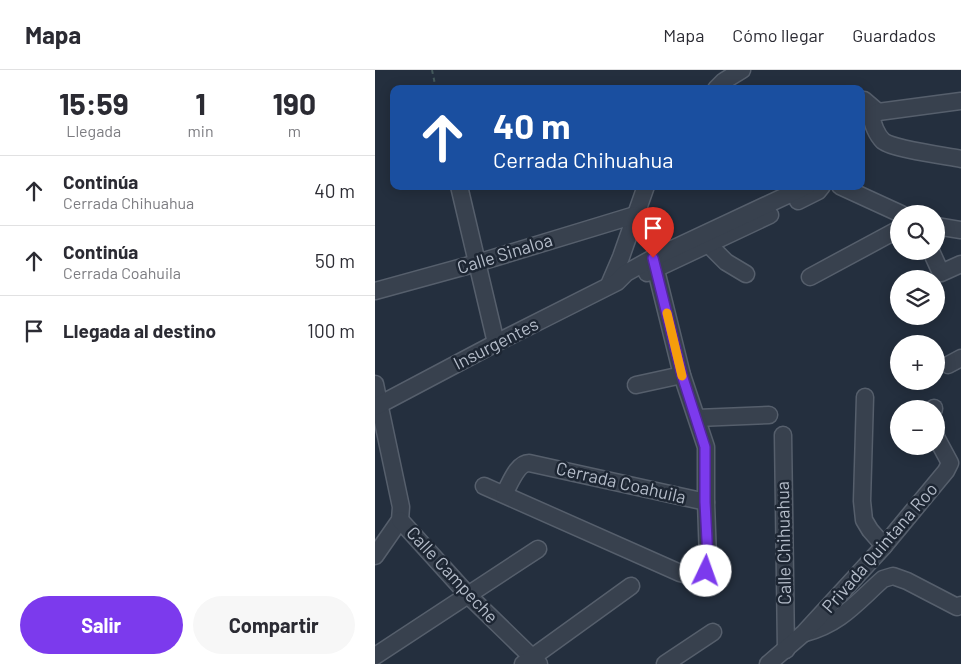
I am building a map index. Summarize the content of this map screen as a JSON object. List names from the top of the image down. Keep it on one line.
{"streets":{"street":["Calle Sinaloa","Insurgentes","Cerrada Coahuila","Calle Chihuahua","Privada Quintana Roo","Calle Campeche"]},"crossings":[["Insurgentes","Calle Campeche"],["Calle Chihuahua","Privada Quintana Roo"]],"page":{"header":"Mapa","nav":["Mapa","Cómo llegar","Guardados"],"eta":["15:59","Llegada","1","min","190","m"],"turn":["40 m","Cerrada Chihuahua"],"list":[{"name":"Continúa","note":"Cerrada Chihuahua","value":"40 m"},{"name":"Continúa","note":"Cerrada Coahuila","value":"50 m"},{"name":"Llegada al destino","value":"100 m"}],"map_buttons":["+","−"],"buttons":["Salir","Compartir"]}}
